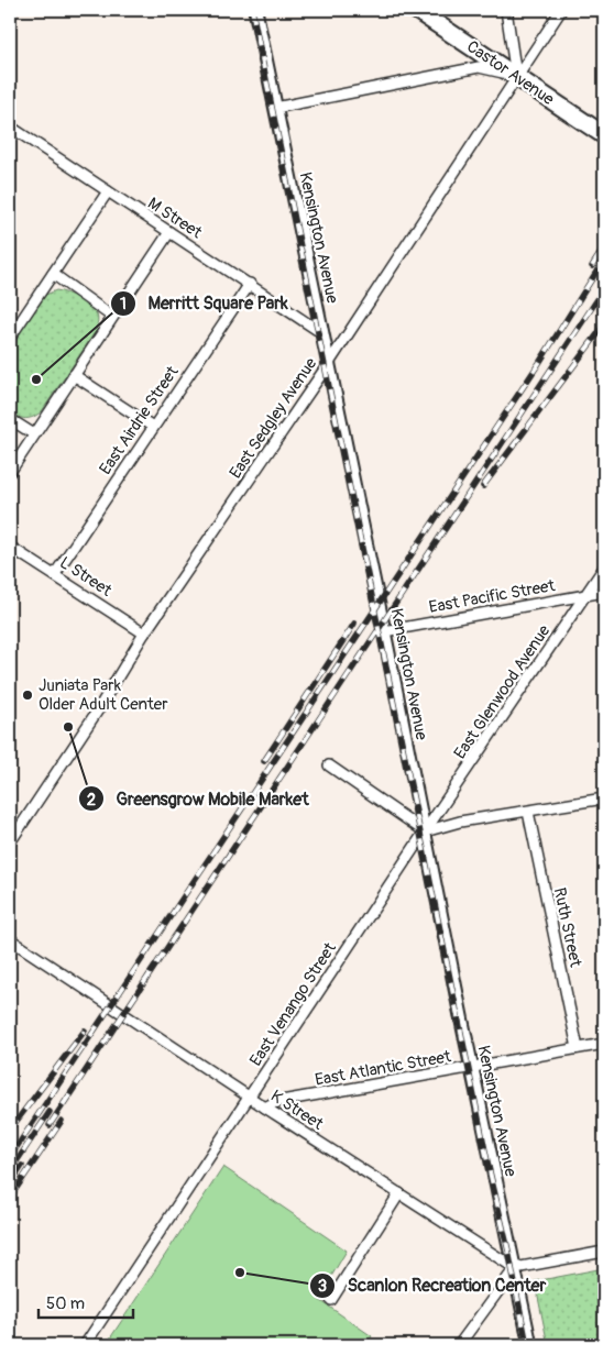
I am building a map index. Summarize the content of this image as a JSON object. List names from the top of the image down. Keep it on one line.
{"streets":{"main road":["Castor Avenue"],"street":["M Street","Kensington Avenue","East Sedgley Avenue","East Airdrie Street","L Street","East Pacific Street","East Glenwood Avenue","Ruth Street","East Venango Street","East Atlantic Street","K Street"]},"crossings":[["Castor Avenue","East Sedgley Avenue"],["M Street","Kensington Avenue"],["M Street","East Airdrie Street"],["Kensington Avenue","East Sedgley Avenue"],["Kensington Avenue","East Pacific Street"],["Kensington Avenue","East Glenwood Avenue"],["Kensington Avenue","East Venango Street"],["Kensington Avenue","East Atlantic Street"],["Kensington Avenue","K Street"],["East Sedgley Avenue","L Street"],["East Airdrie Street","L Street"],["East Pacific Street","East Glenwood Avenue"],["East Glenwood Avenue","East Venango Street"],["Ruth Street","East Atlantic Street"],["East Venango Street","K Street"],["East Atlantic Street","K Street"]],"places":["Merritt Square Park","Juniata Park Older Adult Center","Greensgrow Mobile Market","Scanlon Recreation Center"],"scale_bar":"50 m"}
